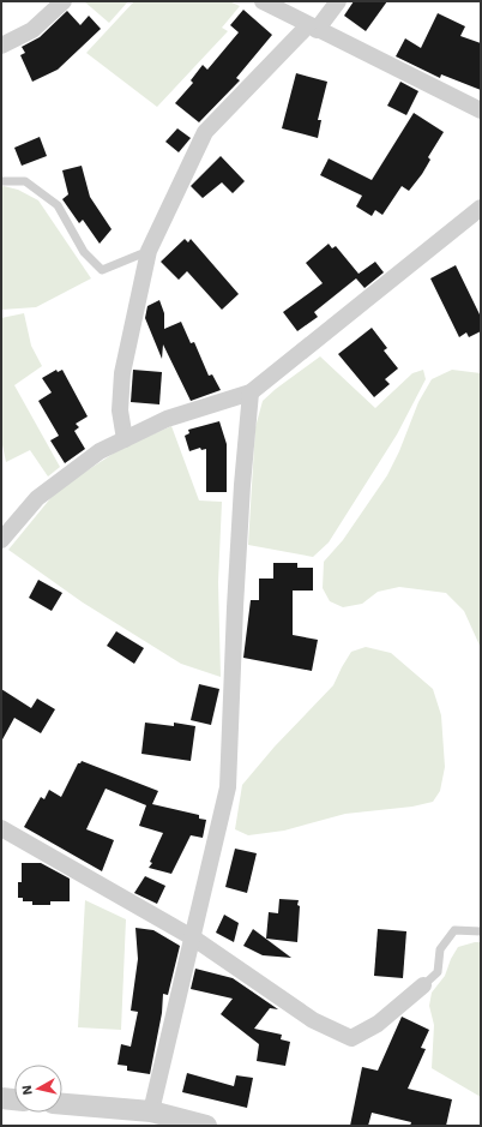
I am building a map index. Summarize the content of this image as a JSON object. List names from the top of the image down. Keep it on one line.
{"north":"left"}
